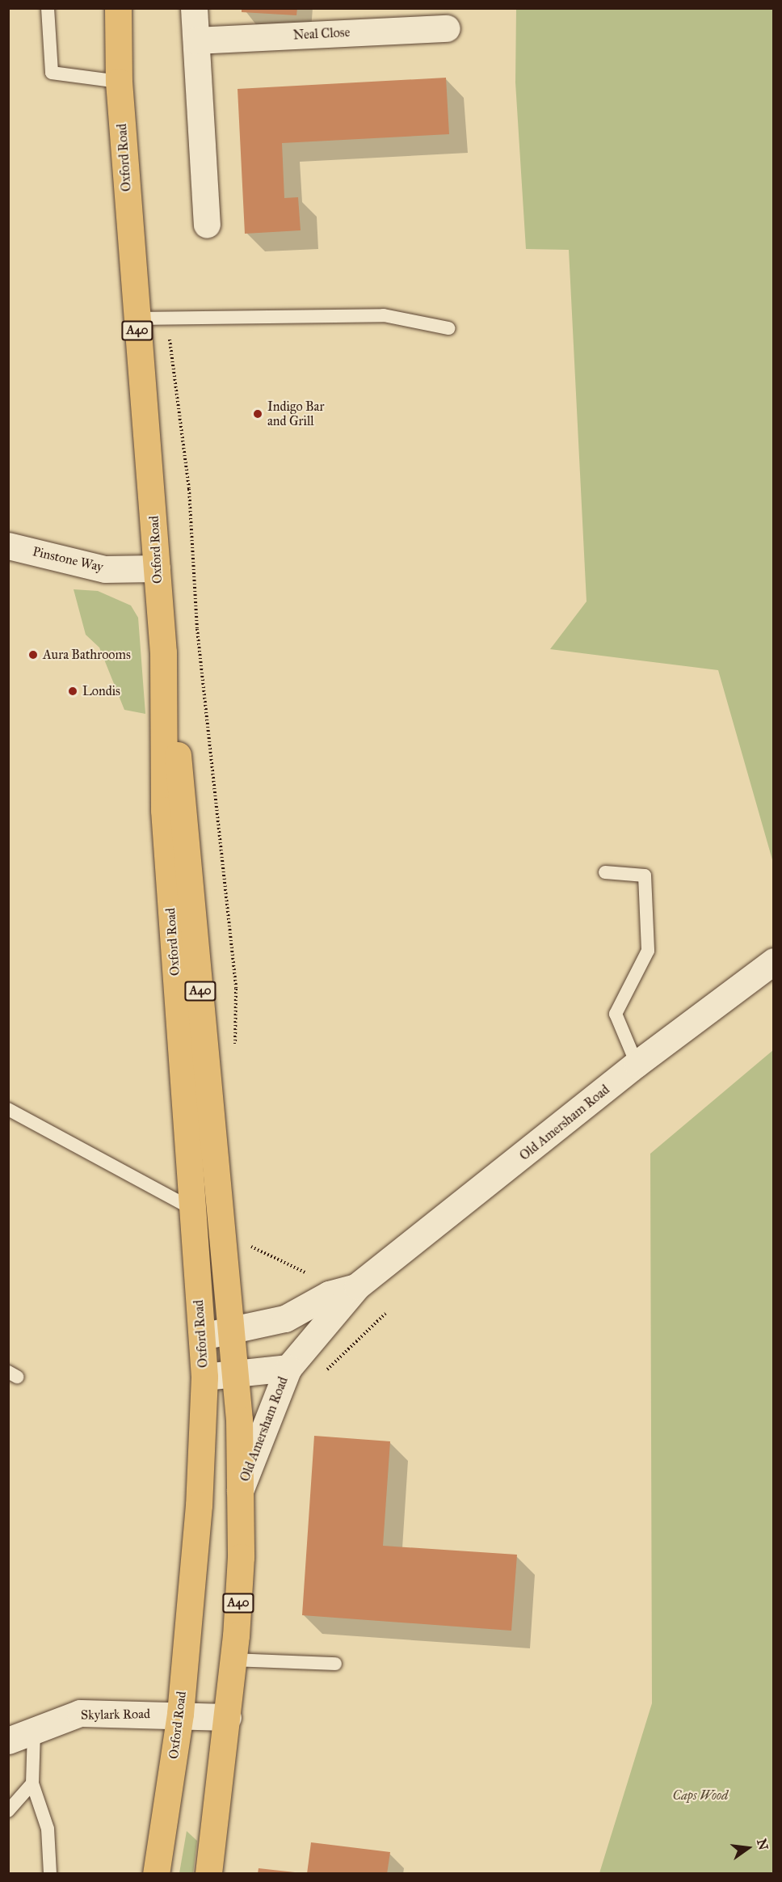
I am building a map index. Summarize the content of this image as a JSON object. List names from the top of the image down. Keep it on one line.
{"streets":{"main road":["Oxford Road","A40"],"street":["Neal Close","Pinstone Way","Old Amersham Road","Skylark Road"]},"crossings":[["Oxford Road","A40"],["Oxford Road","Pinstone Way"],["Oxford Road","Old Amersham Road"],["Oxford Road","Skylark Road"],["A40","Old Amersham Road"],["A40","Skylark Road"]],"parks":["Caps Wood"],"places":["Indigo Bar and Grill","Aura Bathrooms","Londis"],"north":"right"}
